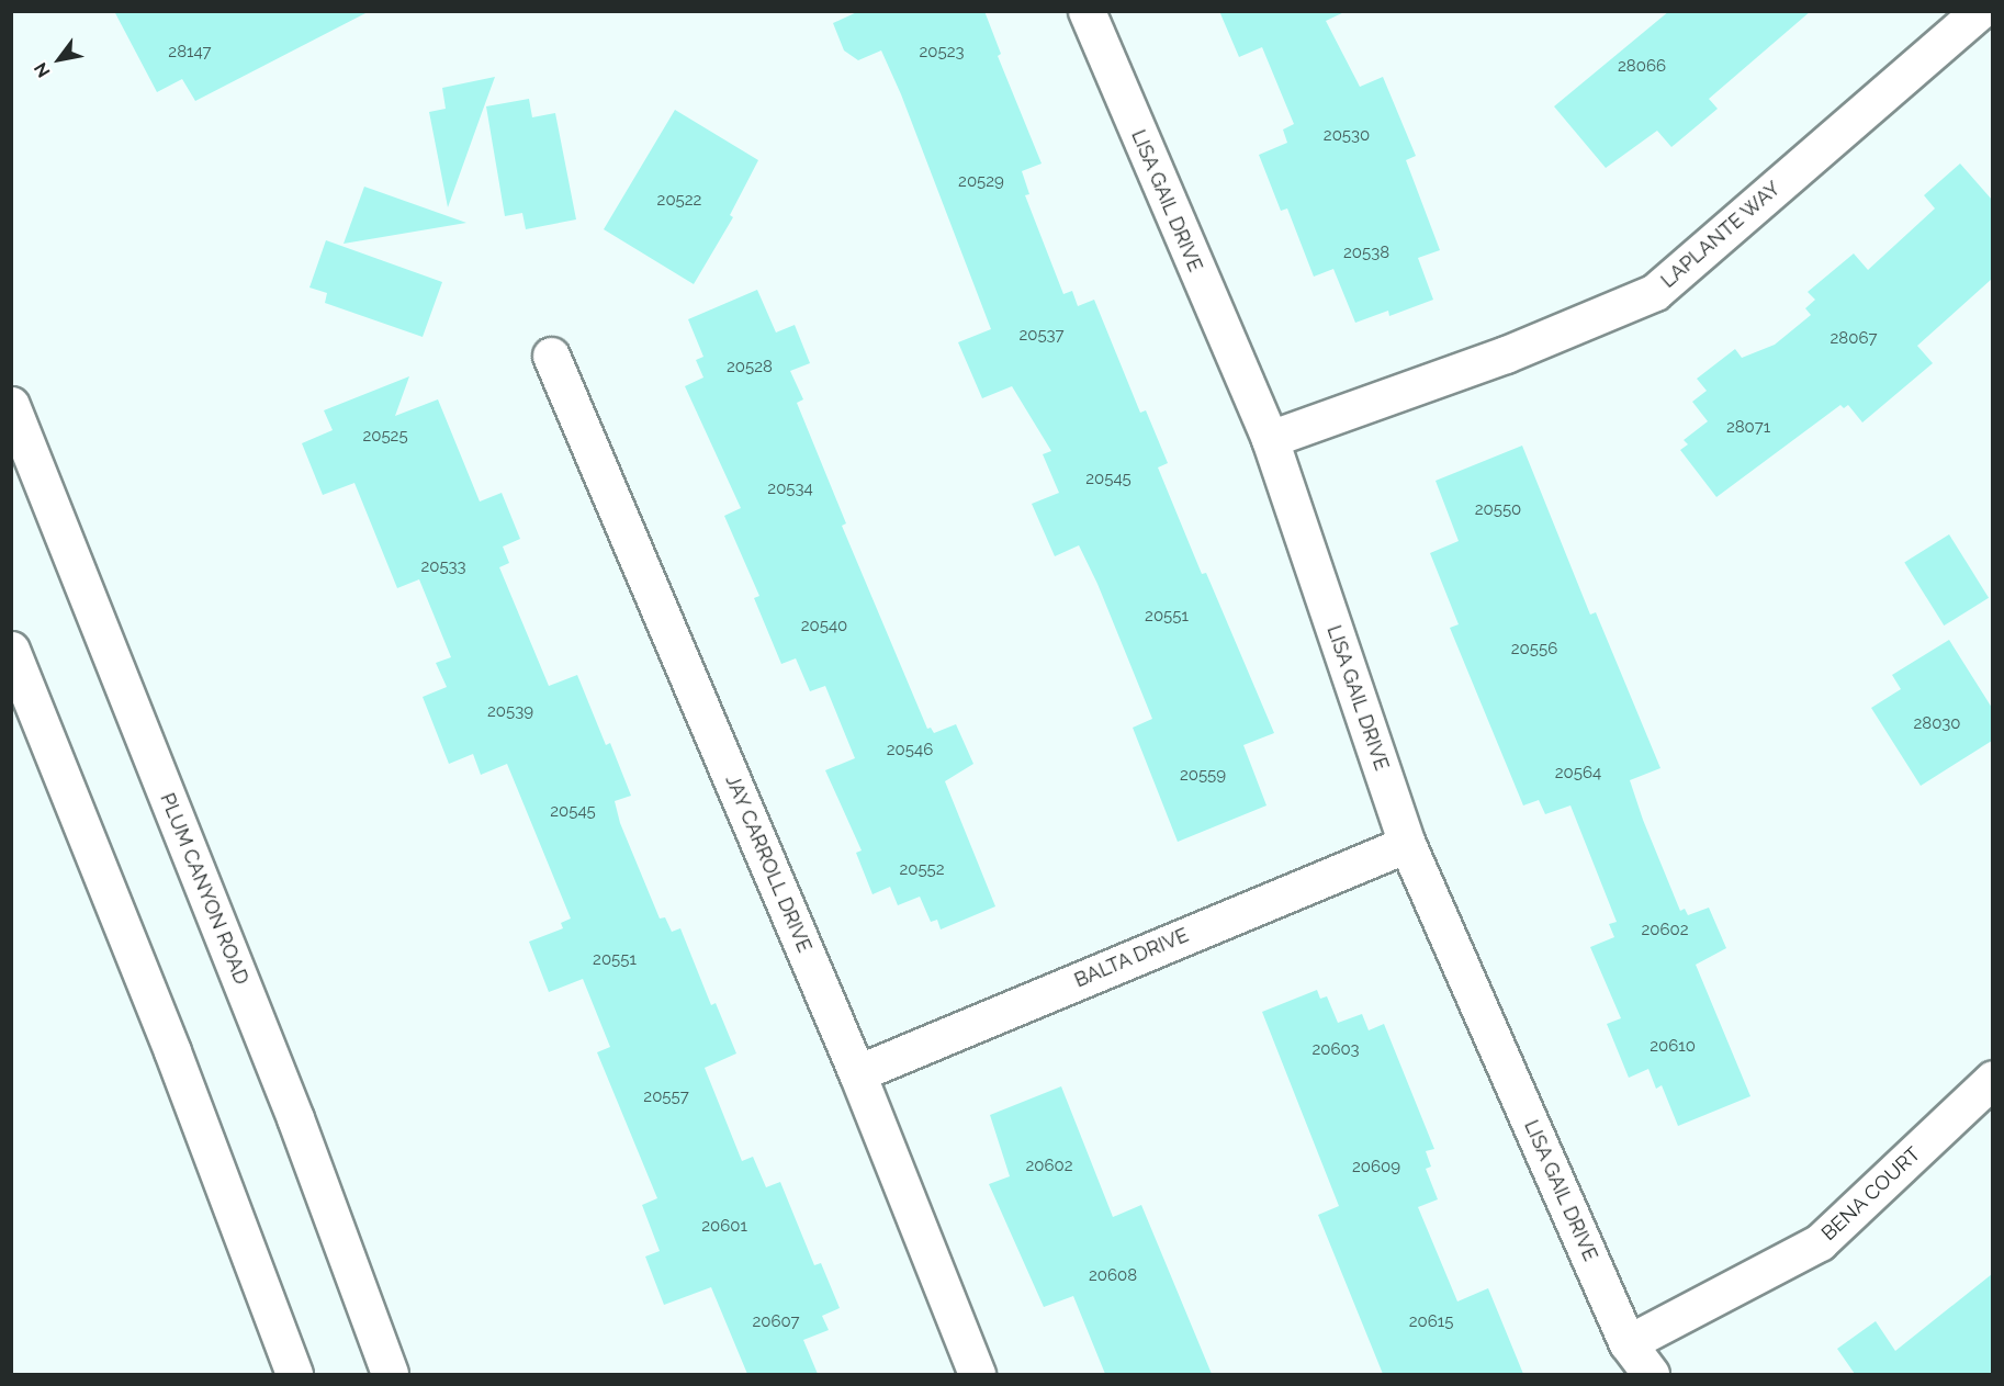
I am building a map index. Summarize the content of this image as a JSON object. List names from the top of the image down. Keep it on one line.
{"streets":{"street":["LISA GAIL DRIVE","LAPLANTE WAY","JAY CARROLL DRIVE","PLUM CANYON ROAD","BALTA DRIVE","BENA COURT"]},"crossings":[["LISA GAIL DRIVE","LAPLANTE WAY"],["LISA GAIL DRIVE","BALTA DRIVE"],["LISA GAIL DRIVE","BENA COURT"],["JAY CARROLL DRIVE","BALTA DRIVE"]],"house_numbers":["28147","20523","28066","20530","20529","20522","20538","20537","28067","20528","28071","20525","20545","20534","20550","20533","20551","20540","20556","20539","28030","20546","20564","20559","20545","20552","20602","20551","20610","20603","20557","20602","20609","20601","20608","20607","20615"],"north":"bottom left"}
